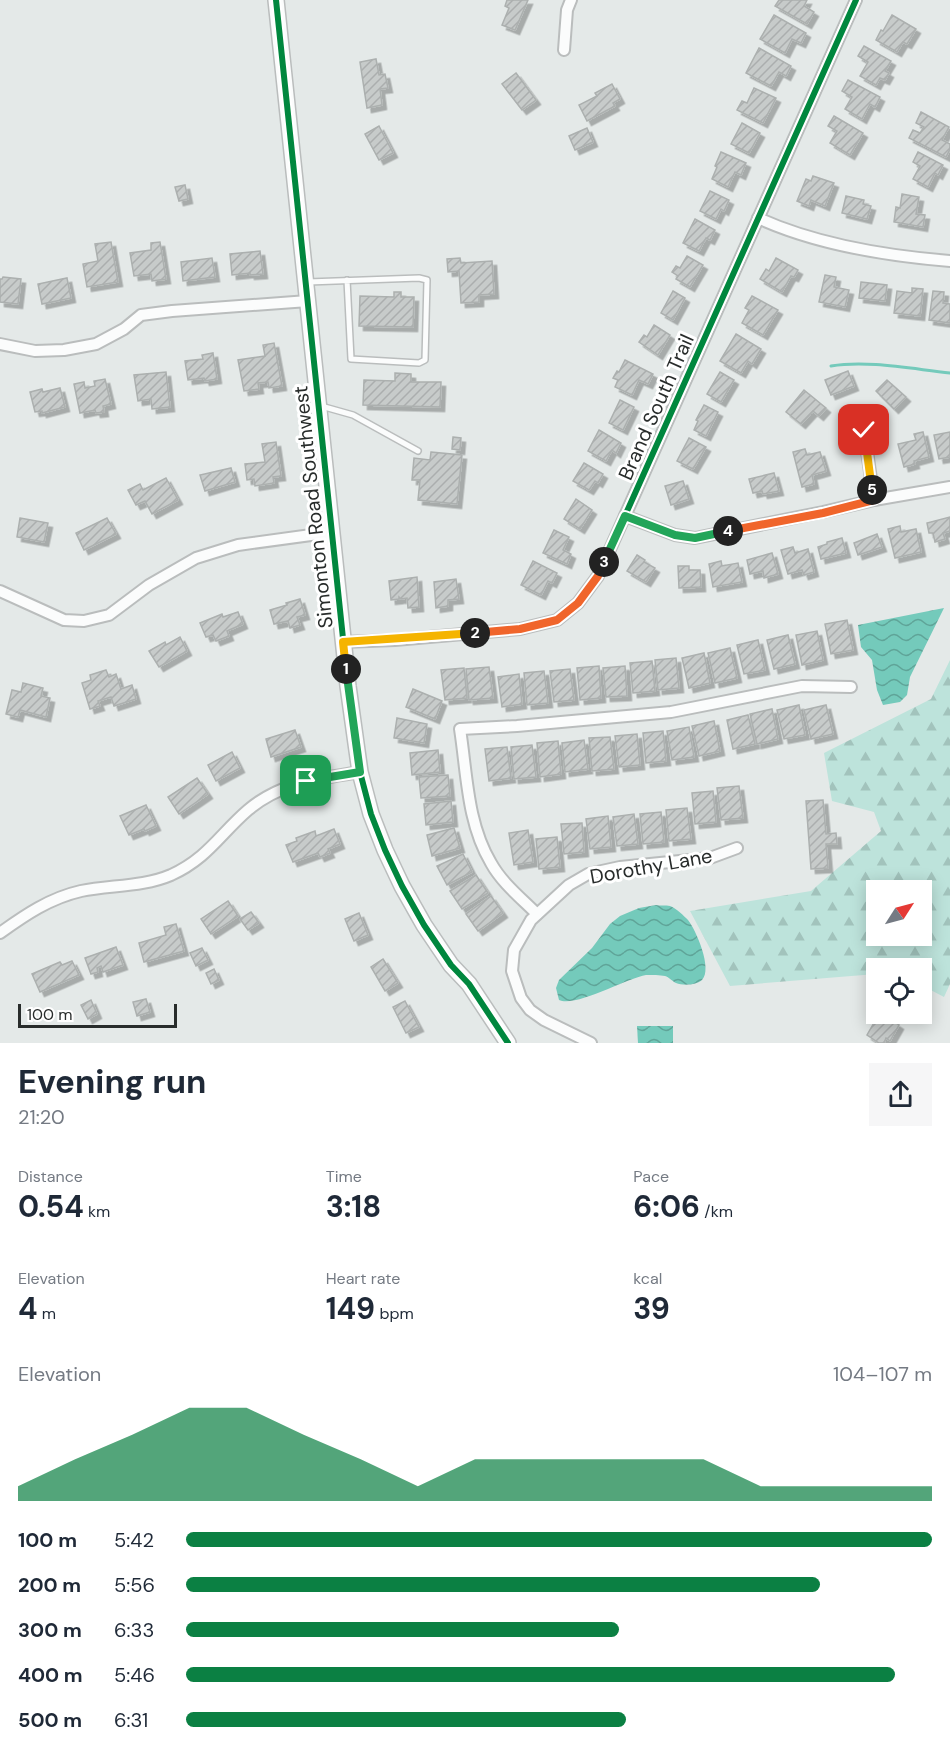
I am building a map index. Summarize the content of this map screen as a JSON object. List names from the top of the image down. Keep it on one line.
{"streets":{"street":["Brand South Trail","Simonton Road Southwest","Dorothy Lane"]},"crossings":[["Brand South Trail","Simonton Road Southwest"]],"scale_bar":"100 m","north":"top right","page":{"pins":["5","4","3","2","1"],"scale":"100 m","heading":["Evening run","21:20"],"stats":[["Distance","0.54 km"],["Time","3:18"],["Pace","6:06 /km"],["Elevation","4 m"],["Heart rate","149 bpm"],["kcal","39"]],"chart":["Elevation","104–107 m"],"list":[{"name":"100 m","note":"5:42"},{"name":"200 m","note":"5:56"},{"name":"300 m","note":"6:33"},{"name":"400 m","note":"5:46"},{"name":"500 m","note":"6:31"}]}}
